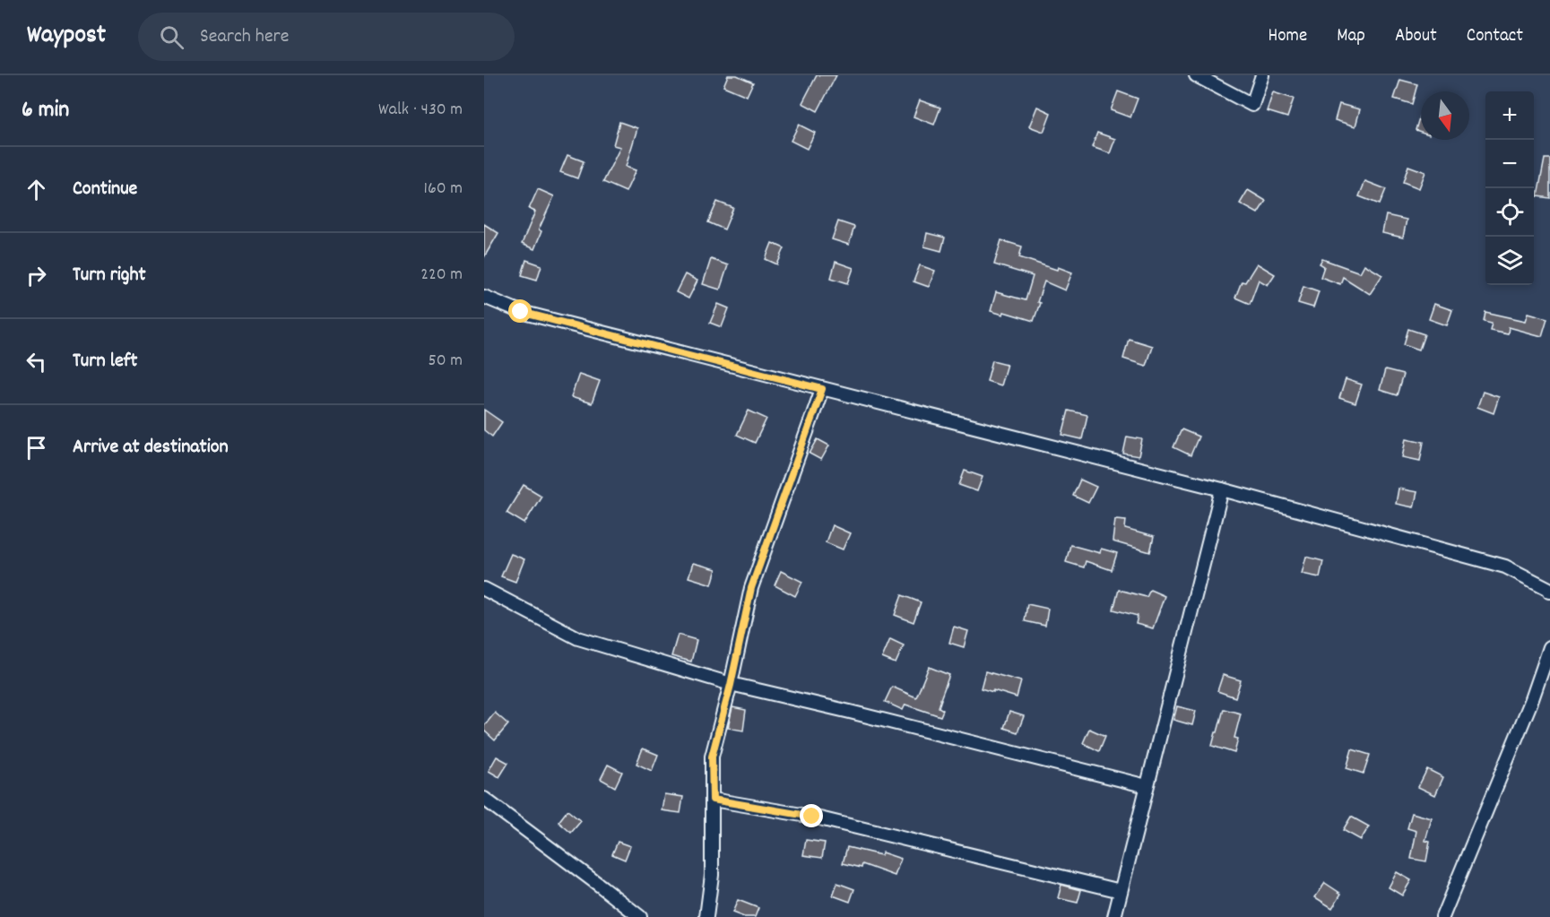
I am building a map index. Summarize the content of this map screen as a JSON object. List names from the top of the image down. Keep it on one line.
{"north":"bottom","page":{"header":"Waypost","search":"Search here","nav":["Home","Map","About","Contact"],"heading":["6 min","Walk · 430 m"],"map_buttons":["+","−"],"list":[["Continue","160 m"],["Turn right","220 m"],["Turn left","50 m"],"Arrive at destination"]}}
